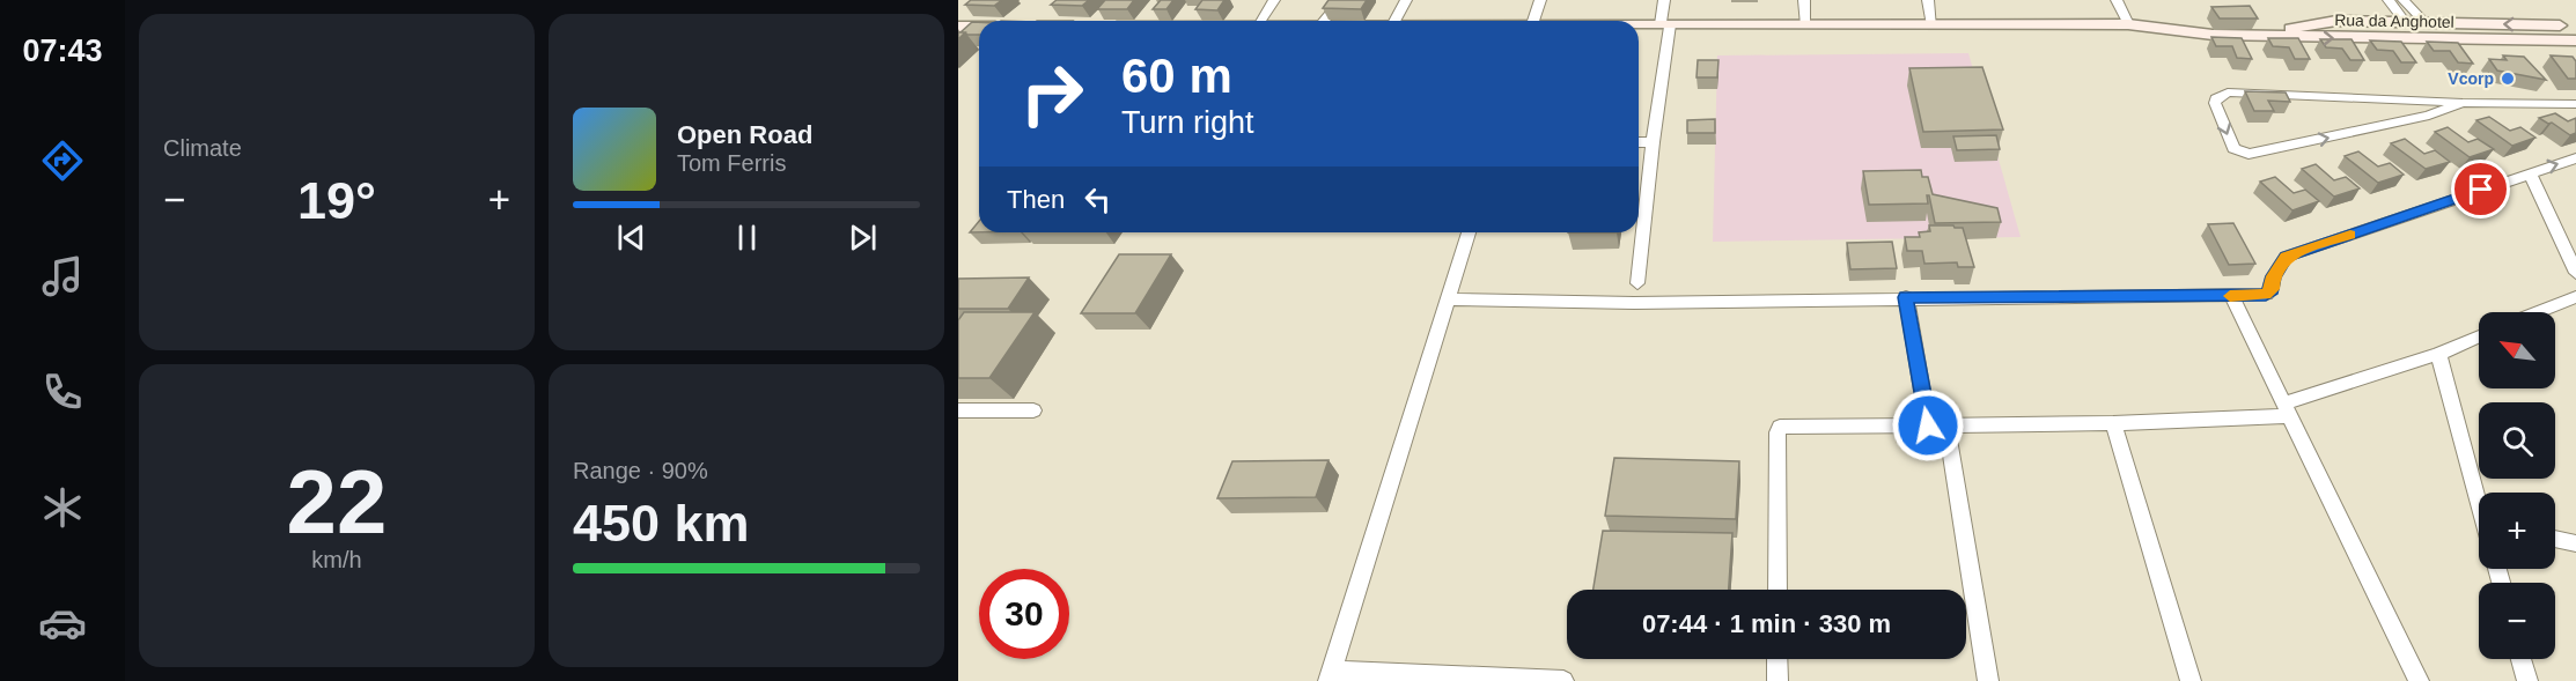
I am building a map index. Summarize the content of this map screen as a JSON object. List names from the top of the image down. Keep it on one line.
{"streets":{"main road":["Rua da Anghotel"]},"places":["Vcorp"],"north":"top left","page":{"tabs":"07:43","tile":["Climate",["22","km/h"],["Range · 90%","450 km"]],"turn":["60 m","Turn right"],"song":["Open Road","Tom Ferris"],"then":"Then","heat":["−","19°","+"],"map_buttons":["+","−"],"limit":"30","trip":"07:44 · 1 min · 330 m"}}
